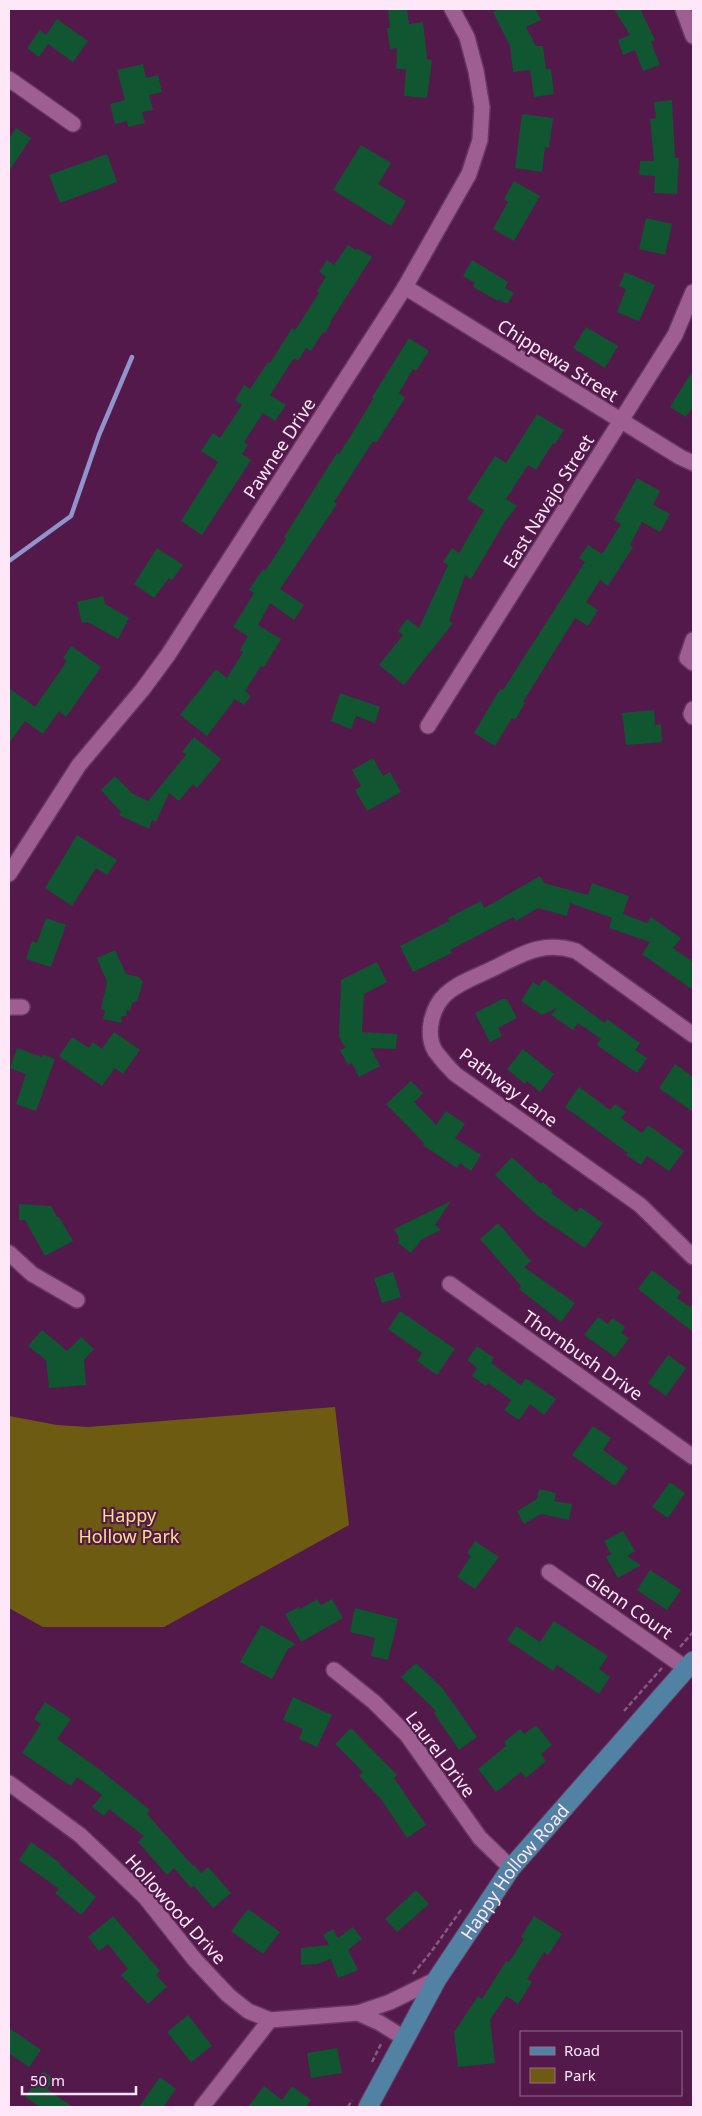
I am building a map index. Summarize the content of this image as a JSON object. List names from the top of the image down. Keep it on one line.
{"streets":{"main road":["Happy Hollow Road"],"street":["Chippewa Street","Pawnee Drive","East Navajo Street","Pathway Lane","Thornbush Drive","Glenn Court","Laurel Drive","Hollowood Drive"]},"crossings":[["Chippewa Street","Pawnee Drive"],["Chippewa Street","East Navajo Street"],["Glenn Court","Happy Hollow Road"],["Laurel Drive","Happy Hollow Road"]],"parks":["Happy Hollow Park"],"legend":["Road","Park"],"scale_bar":"50 m"}
